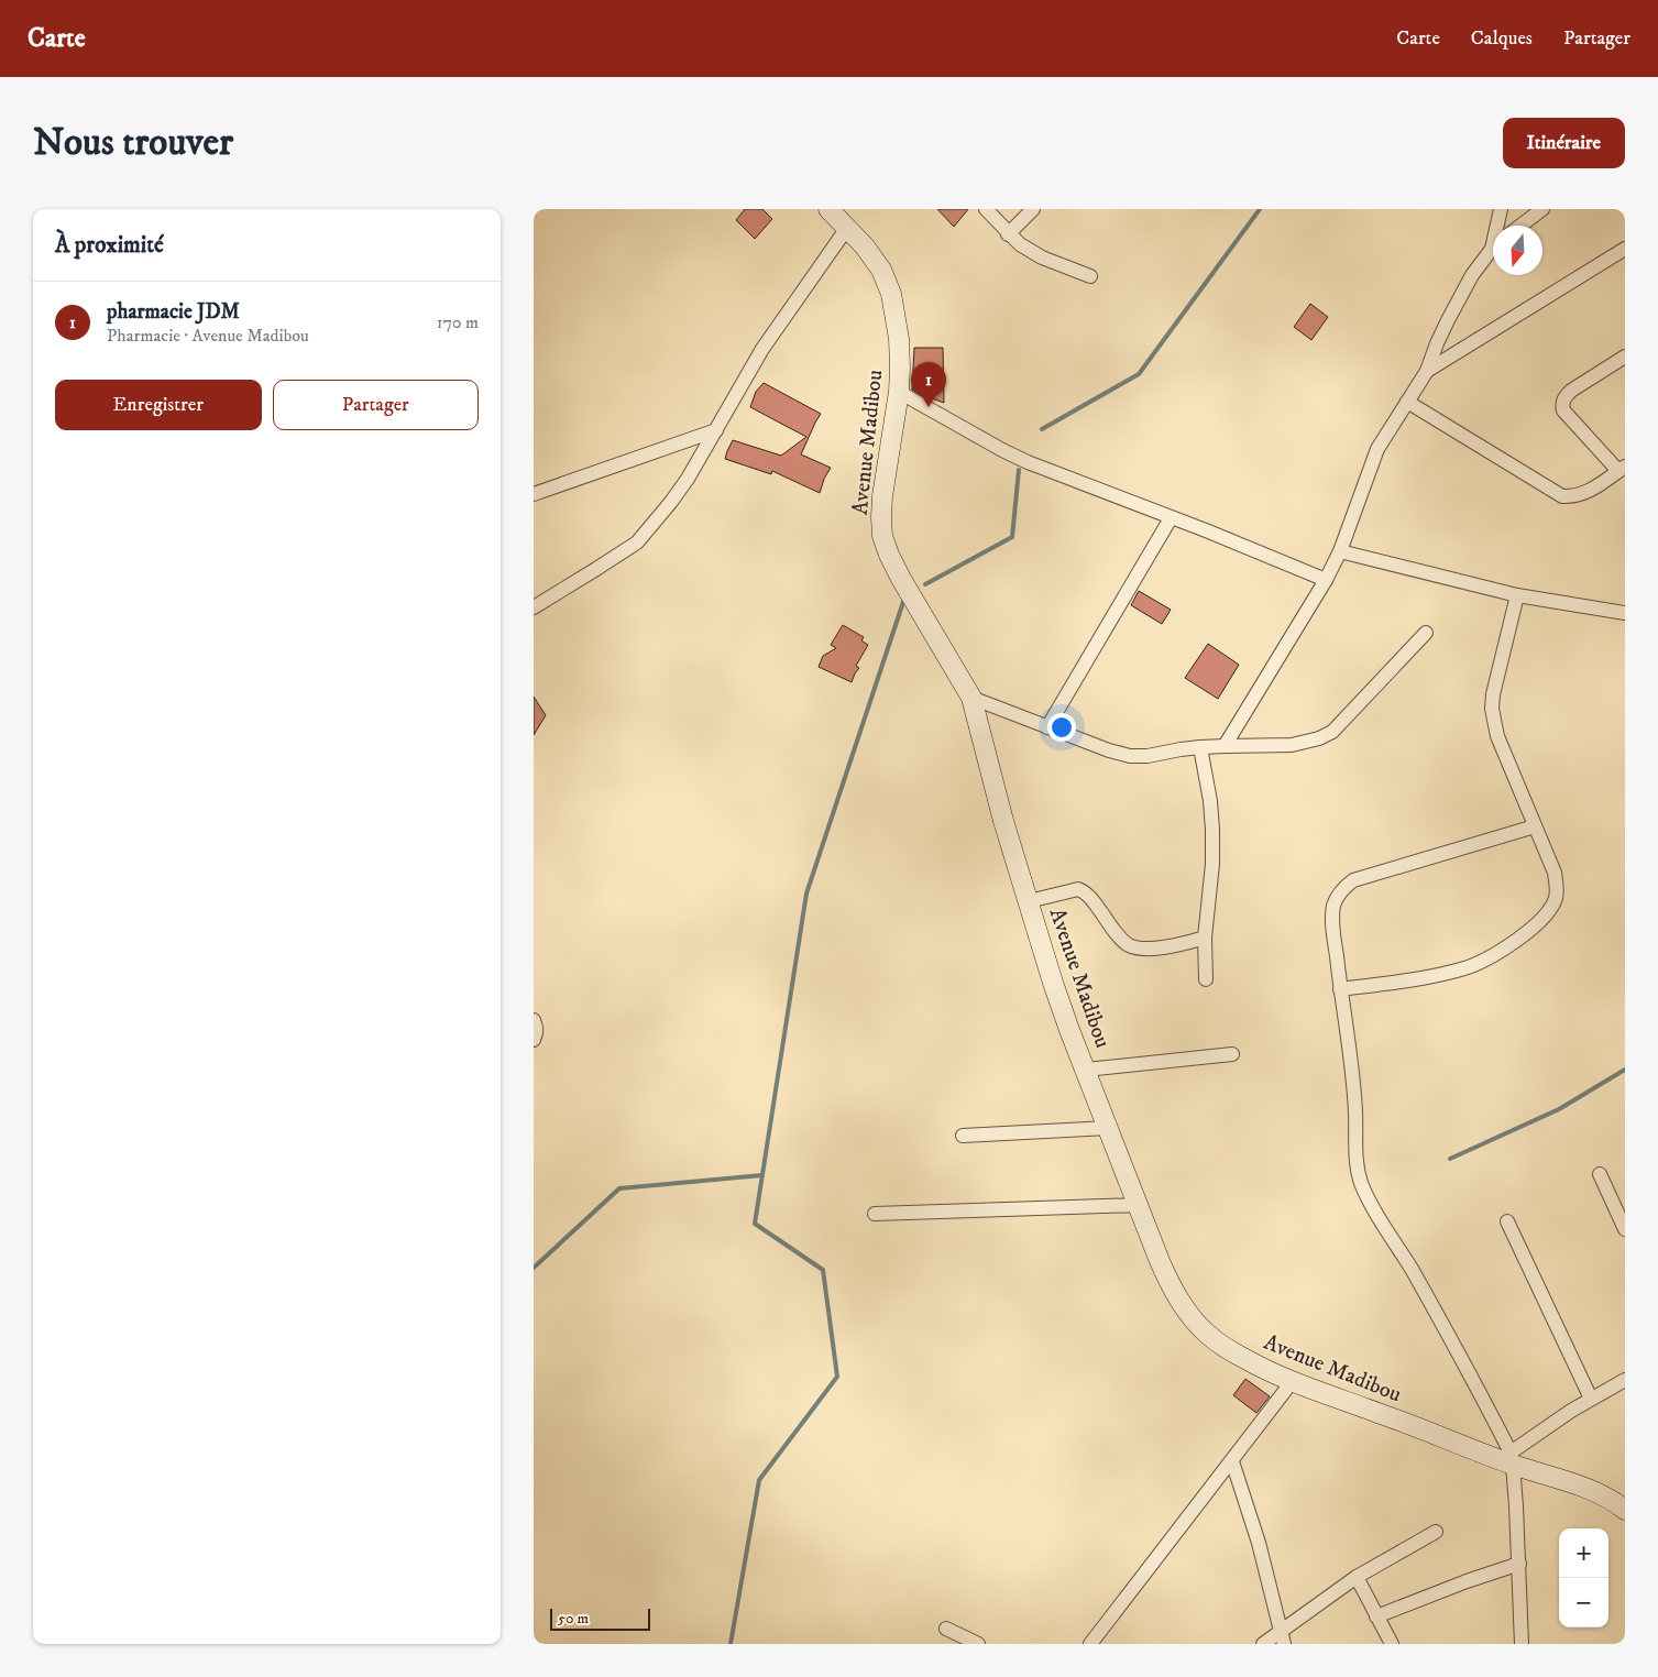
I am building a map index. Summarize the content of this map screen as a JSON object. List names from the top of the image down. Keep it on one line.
{"streets":{"street":["Avenue Madibou"]},"scale_bar":"50 m","north":"bottom","page":{"header":"Carte","nav":["Carte","Calques","Partager"],"buttons":["Itinéraire",["Enregistrer","Partager"]],"title":"Nous trouver","heading":"À proximité","list":[{"mark":"1","name":"pharmacie JDM","note":"Pharmacie · Avenue Madibou","value":"170 m"}],"pins":"1","map_buttons":["+","−"],"scale":"50 m"}}
